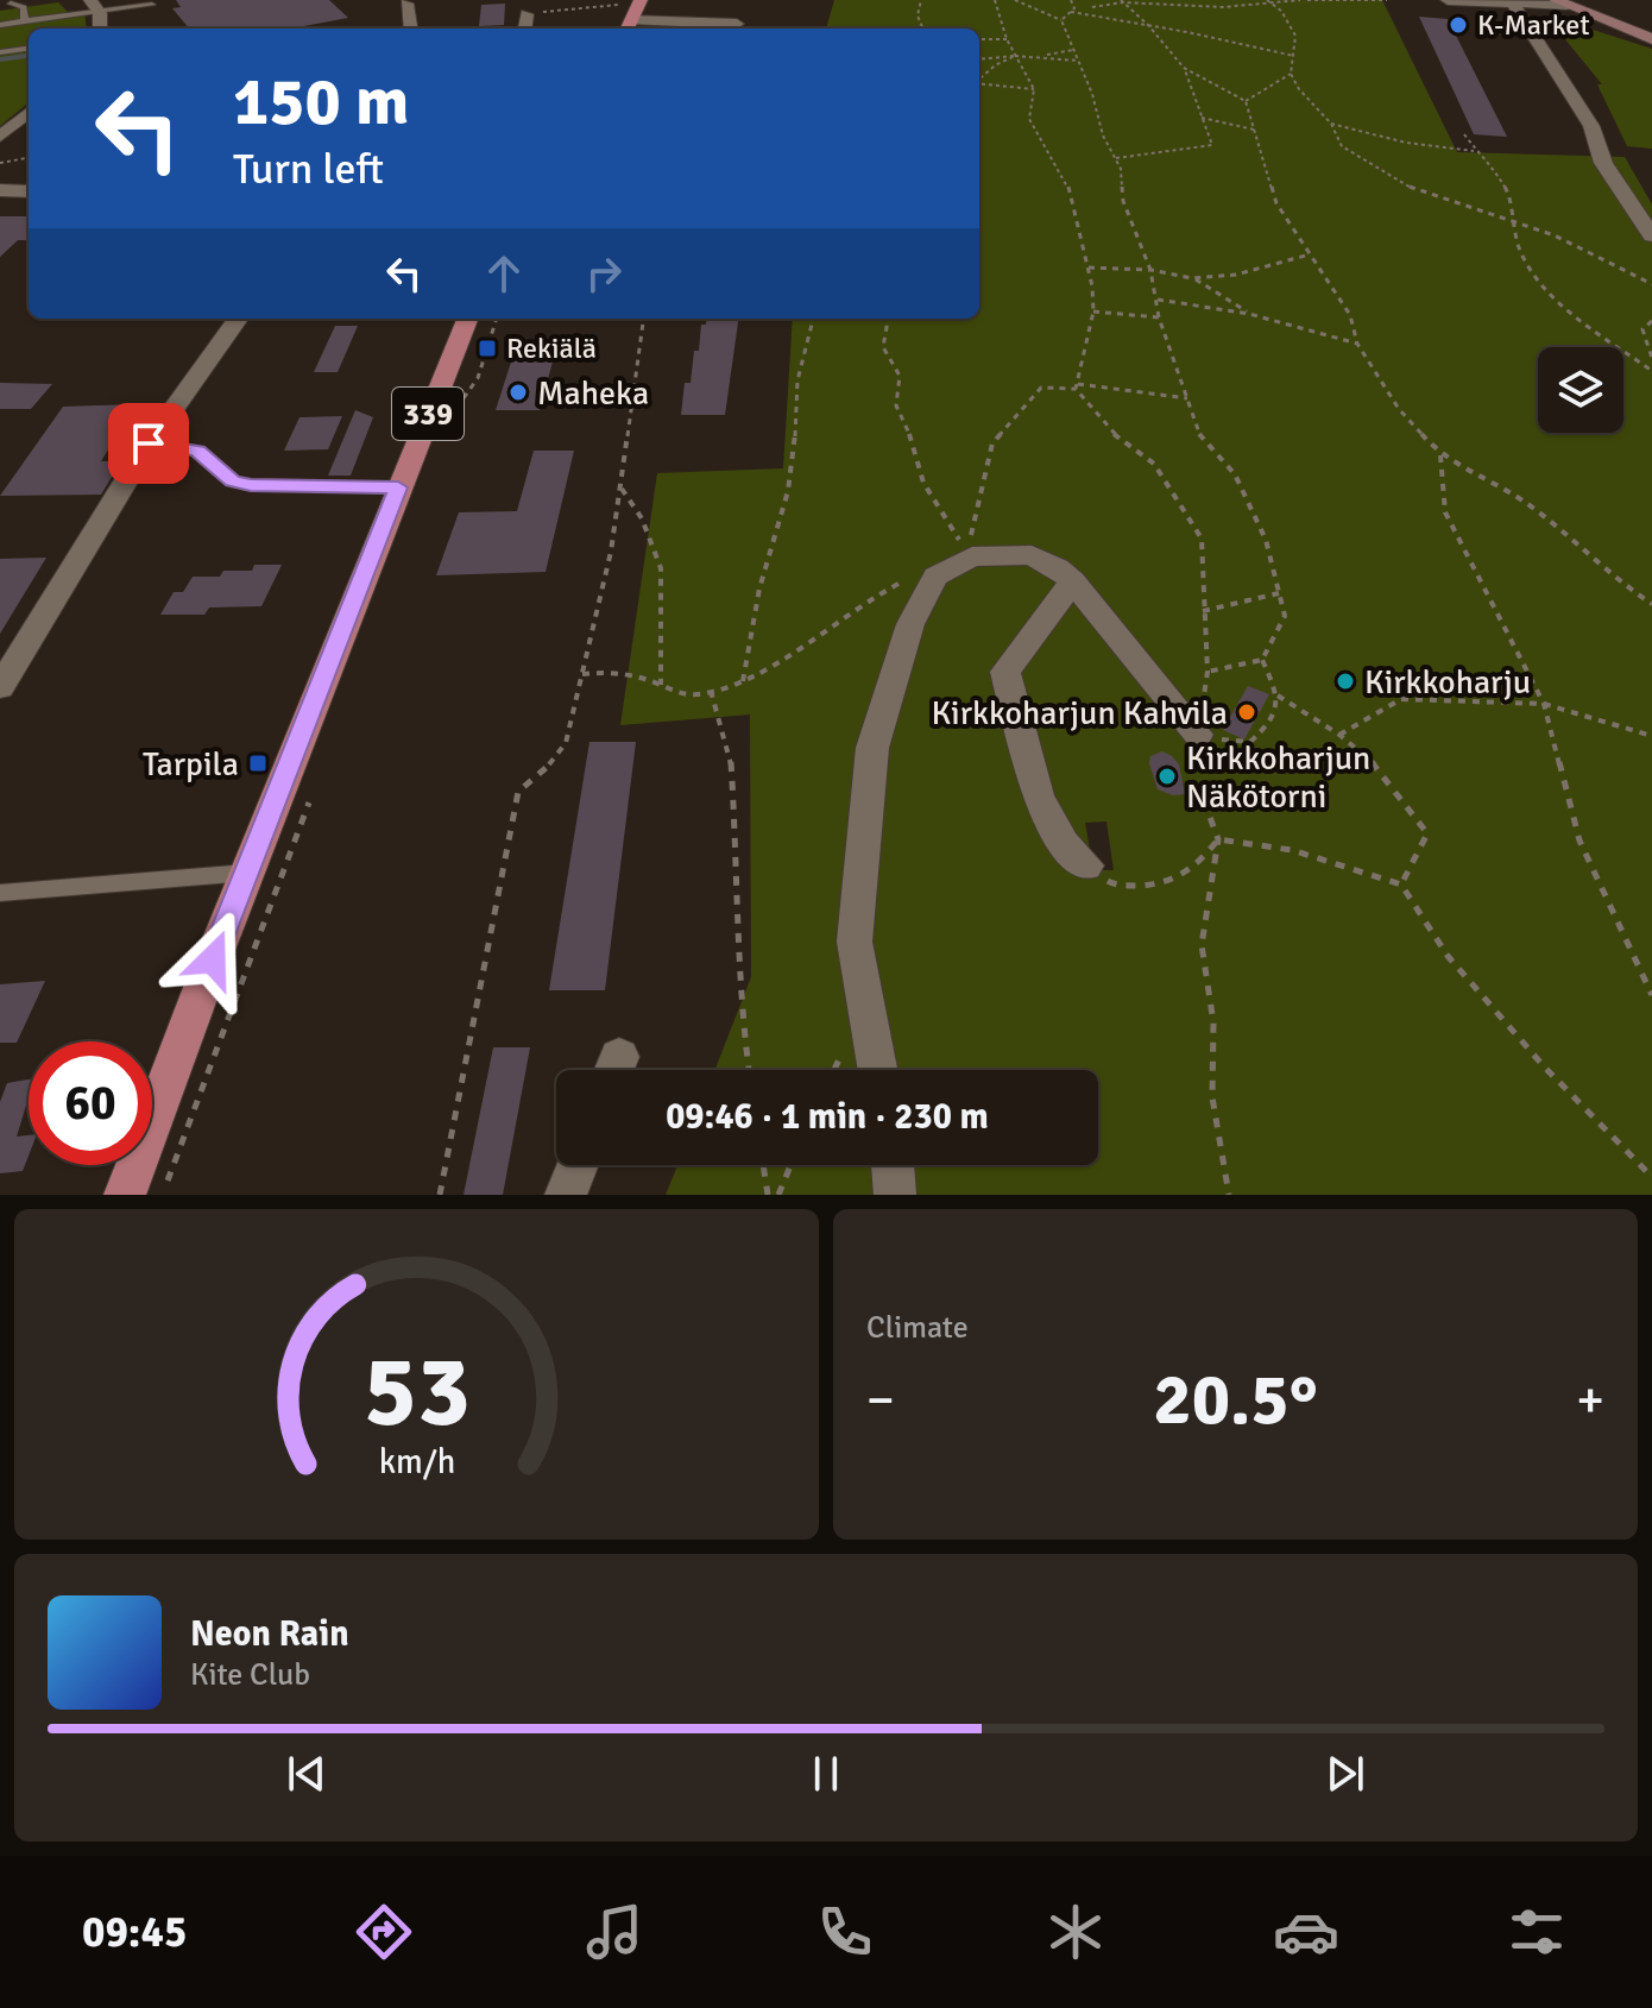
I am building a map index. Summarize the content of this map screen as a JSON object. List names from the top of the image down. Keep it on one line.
{"streets":{"main road":["339"]},"places":{"other":["K-Market","Maheka","Kirkkoharju","Kirkkoharjun Kahvila","Kirkkoharjun Näkötorni"],"transit":["Rekiälä","Tarpila"]},"page":{"turn":["150 m","Turn left"],"limit":"60","trip":"09:46 · 1 min · 230 m","tile":"Climate","heat":["−","20.5°","+"],"song":["Neon Rain","Kite Club"],"tabs":"09:45","gauge":["53","km/h"]}}
